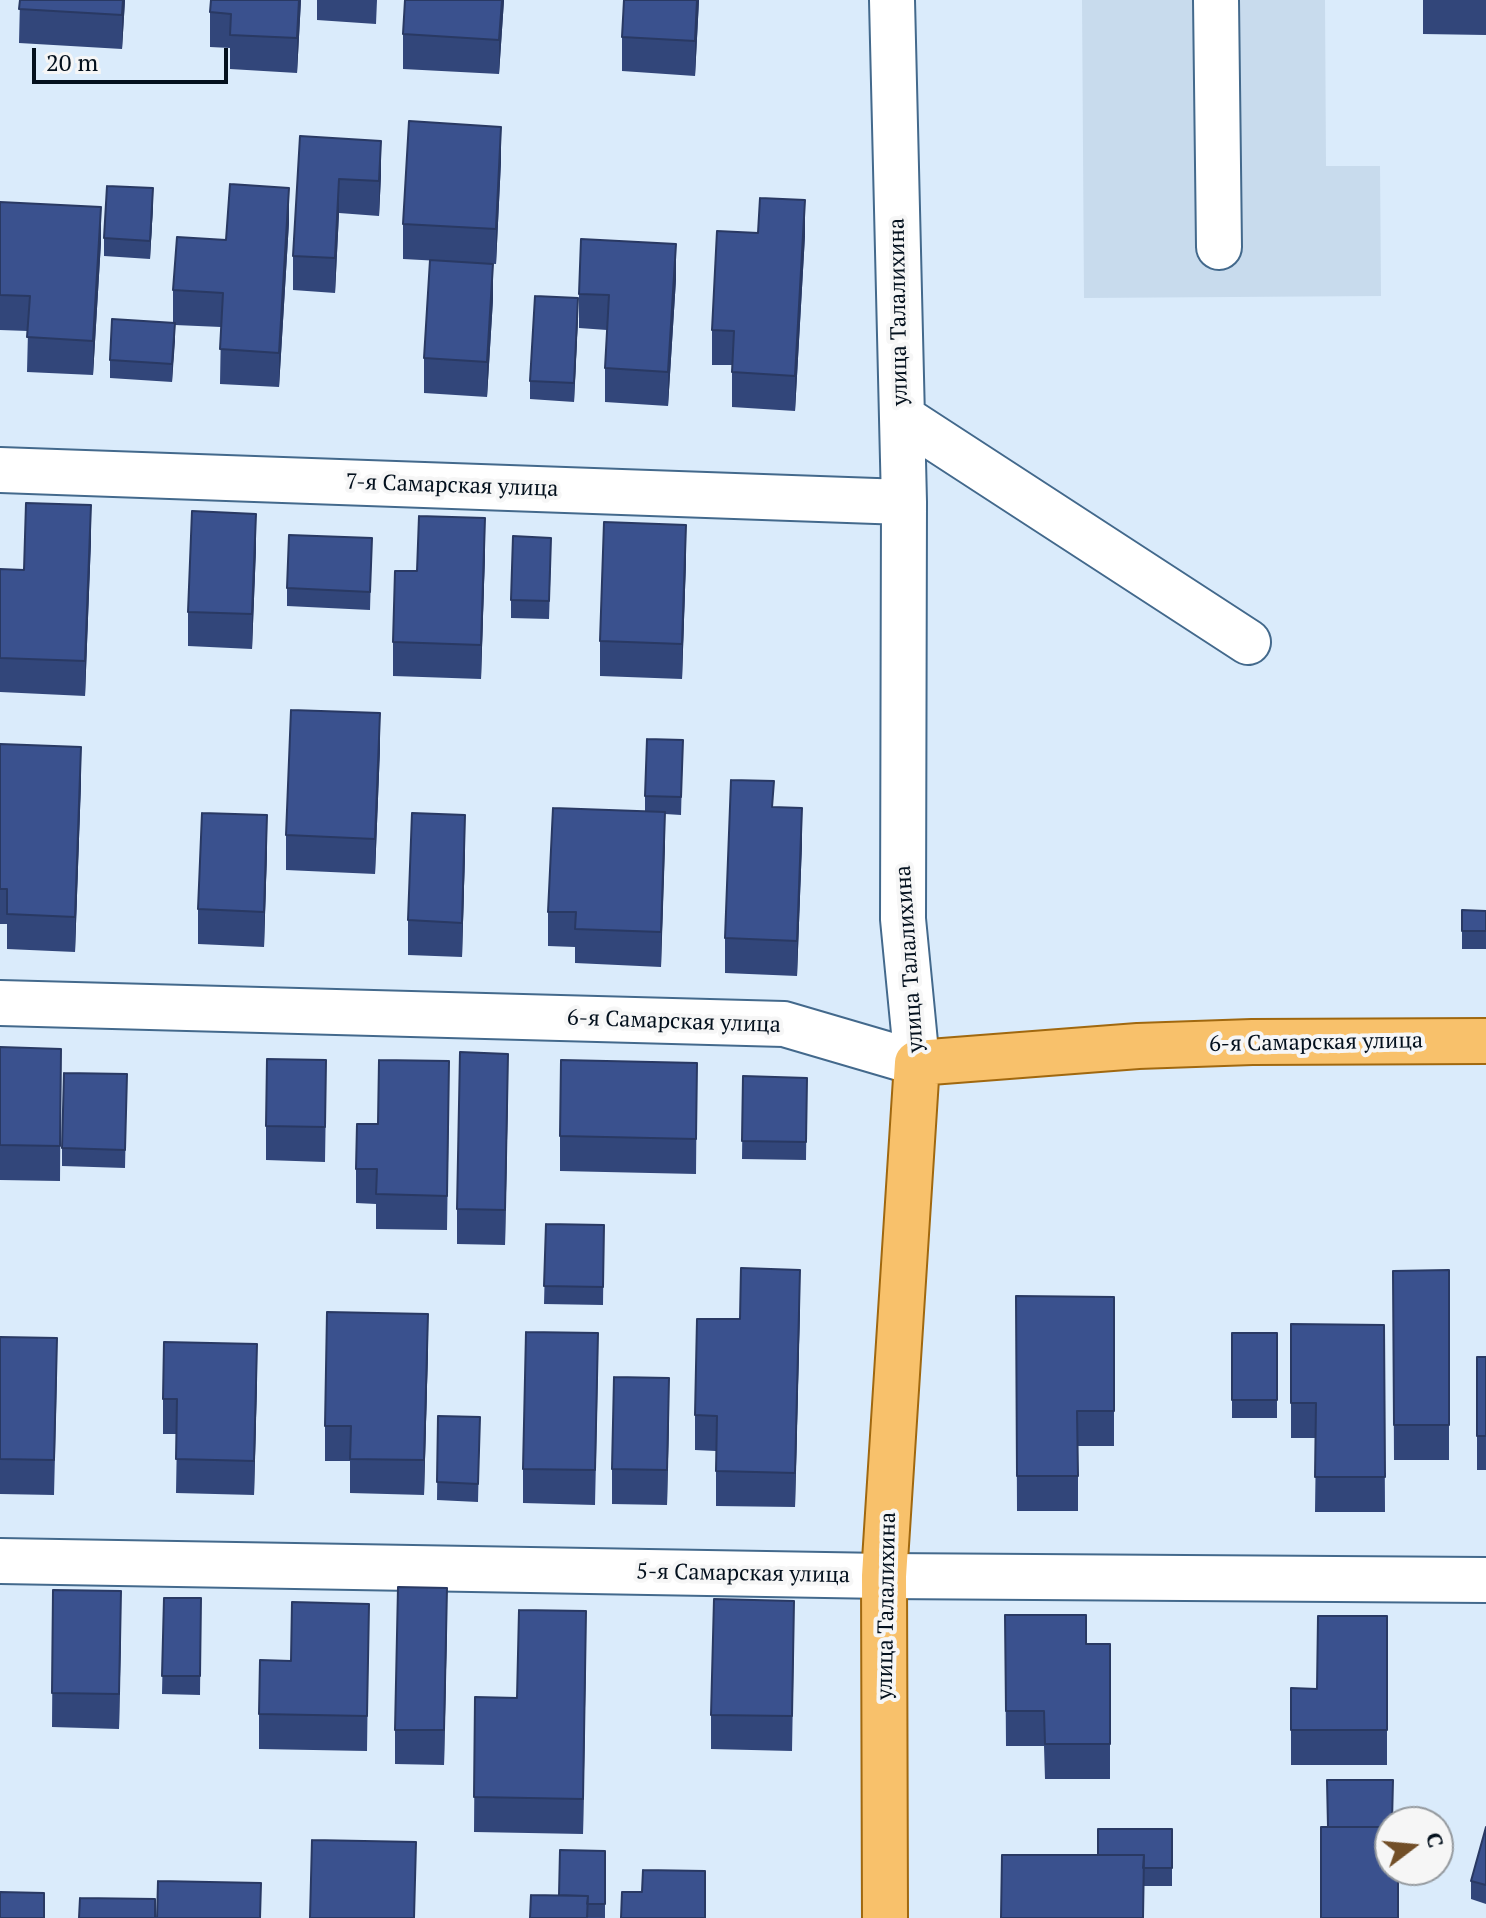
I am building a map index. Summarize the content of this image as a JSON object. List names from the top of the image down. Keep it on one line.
{"streets":{"main road":["улица Талалихина","6-я Самарская улица"],"street":["7-я Самарская улица","5-я Самарская улица"]},"crossings":[["улица Талалихина","7-я Самарская улица"],["улица Талалихина","6-я Самарская улица"],["улица Талалихина","5-я Самарская улица"]],"scale_bar":"20 m","north":"right"}
